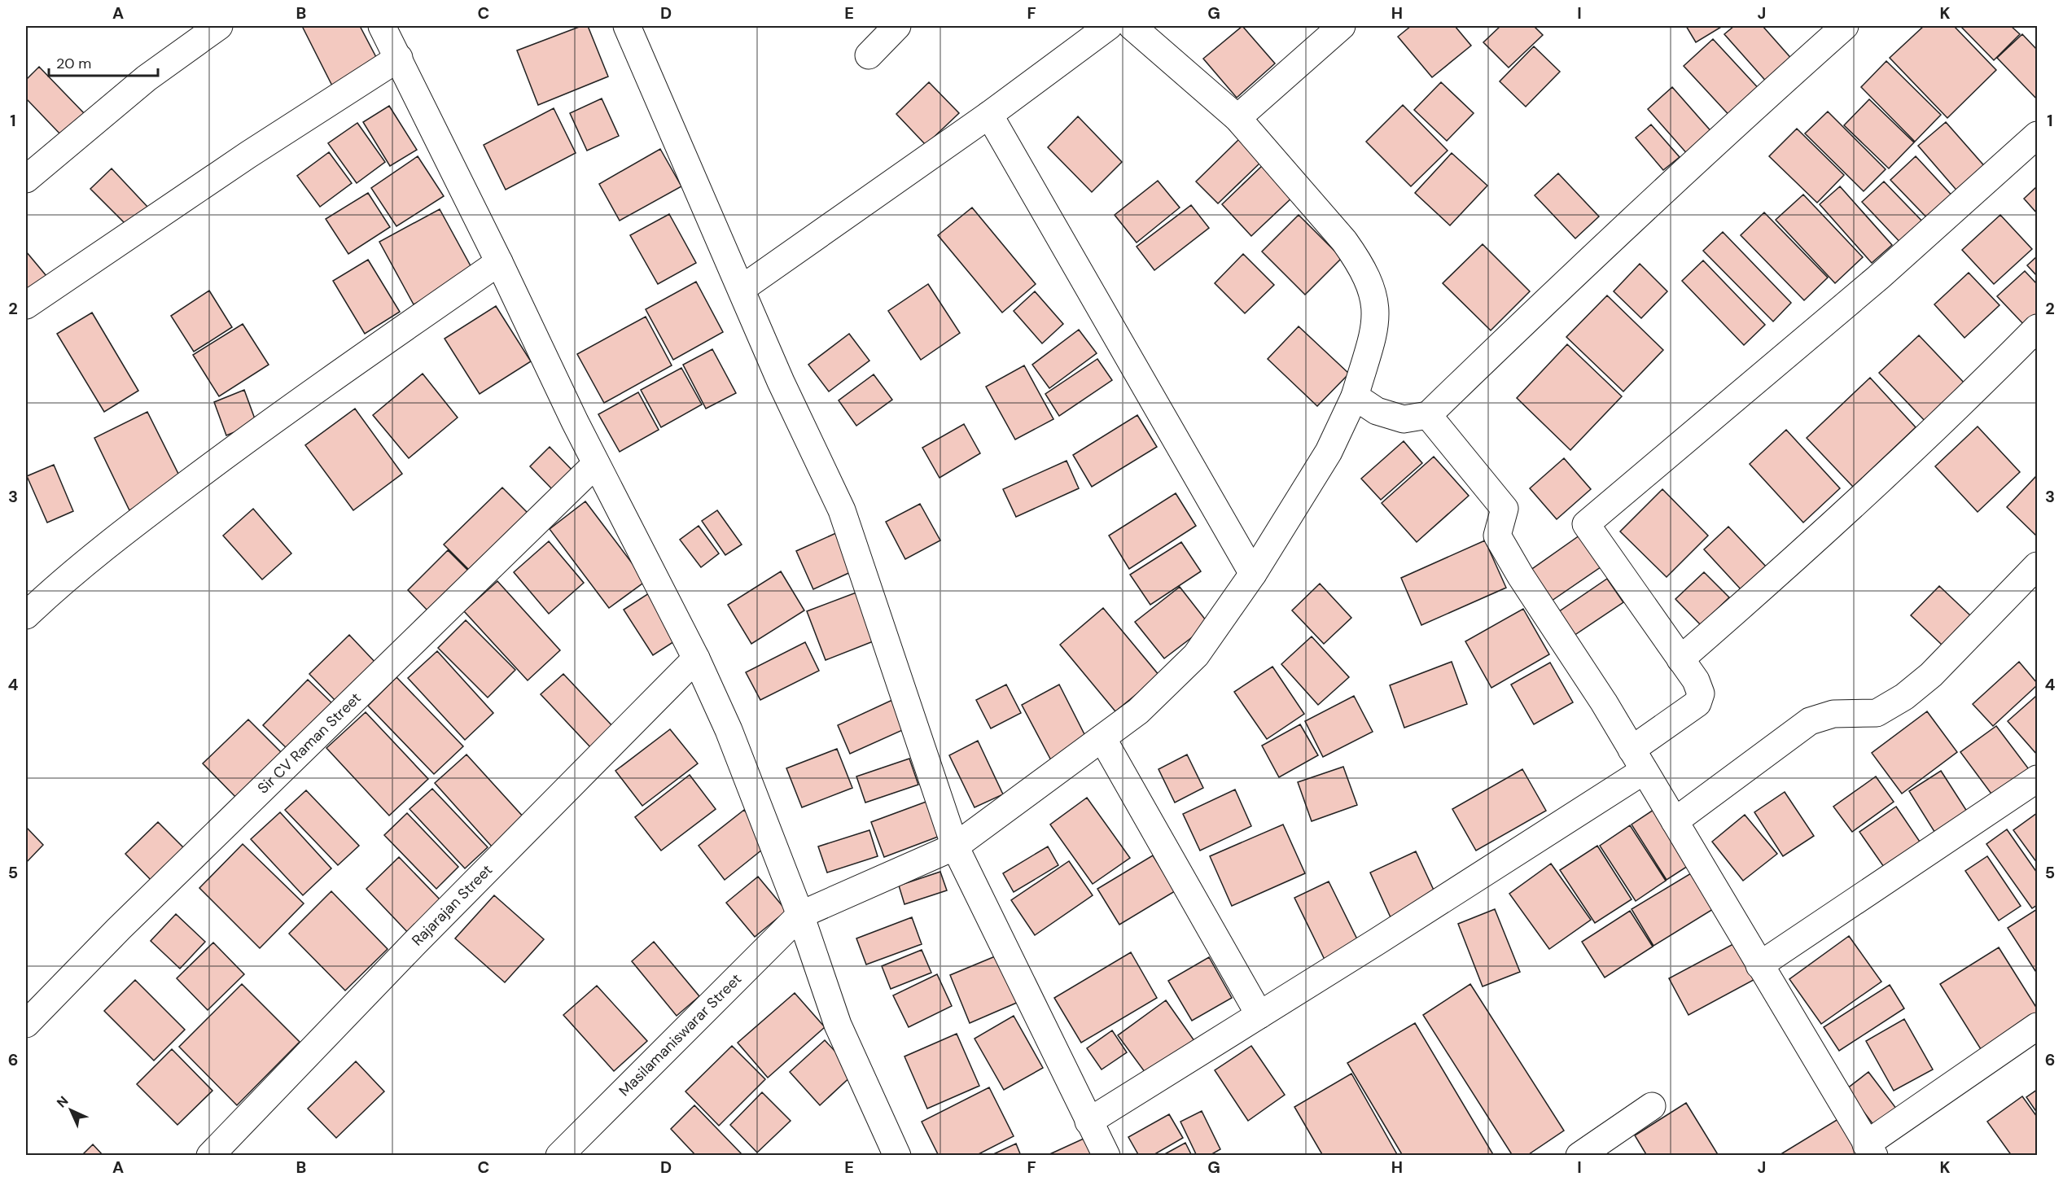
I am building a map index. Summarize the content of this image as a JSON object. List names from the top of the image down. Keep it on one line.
{"streets":{"street":["Sir CV Raman Street","Rajarajan Street","Masilamaniswarar Street"]},"scale_bar":"20 m","north":"top left","grid":{"columns":["A","B","C","D","E","F","G","H","I","J","K"],"rows":["1","2","3","4","5","6"]}}
